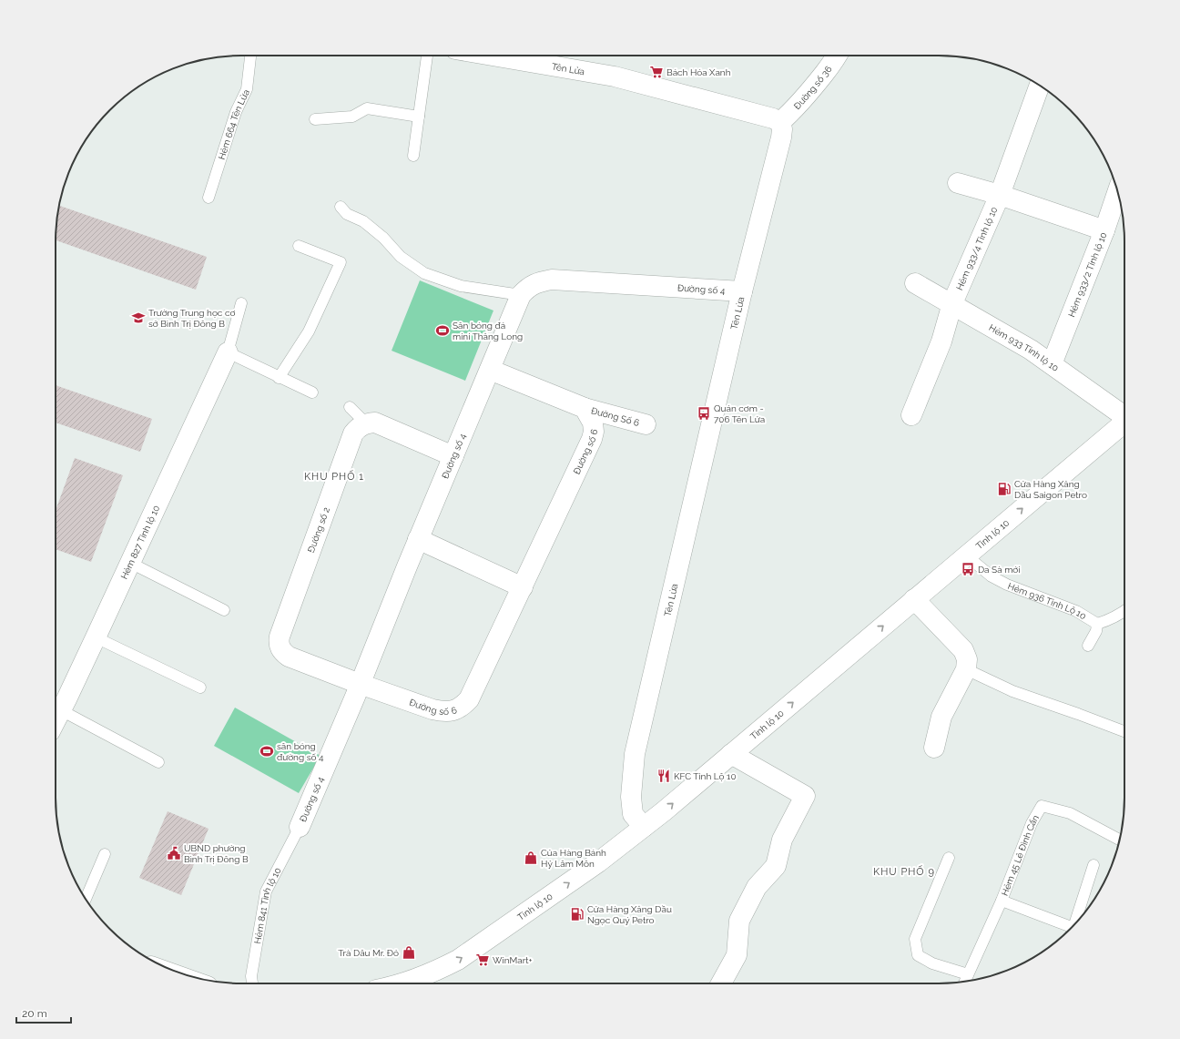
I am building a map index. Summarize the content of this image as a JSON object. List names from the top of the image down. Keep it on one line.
{"streets":{"street":["Tên Lửa","Đường số 36","Hẻm 933/4 Tỉnh lộ 10","Hẻm 933/2 Tỉnh lộ 10","Đường số 4","Hẻm 933 Tỉnh lộ 10","Đường Số 6","Đường số 6","Đường số 2","Tỉnh lộ 10","Hẻm 827 Tỉnh lộ 10"],"lane":["Hẻm 664 Tên Lửa","Hẻm 936 Tỉnh Lộ 10","Hẻm 45 Lê Đình Cẩn","Hẻm 841 Tỉnh lộ 10"]},"crossings":[["Tên Lửa","Đường số 36"],["Tên Lửa","Đường số 4"],["Tên Lửa","Tỉnh lộ 10"],["Hẻm 933/4 Tỉnh lộ 10","Hẻm 933 Tỉnh lộ 10"],["Hẻm 933/2 Tỉnh lộ 10","Hẻm 933 Tỉnh lộ 10"],["Đường số 4","Đường số 6"],["Đường số 4","Đường số 2"],["Đường số 4","Hẻm 841 Tỉnh lộ 10"],["Đường Số 6","Đường số 6"],["Đường số 6","Đường số 2"],["Tỉnh lộ 10","Hẻm 936 Tỉnh Lộ 10"]],"one_way":["Tỉnh lộ 10"],"districts":["KHU PHỐ 1","KHU PHỐ 9"],"places":{"supermarket":["Bách Hóa Xanh","WinMart+"],"school or university":["Trường Trung học cơ sở Bình Trị Đông B"],"sports":["Sân bóng đá mini Thăng Long","sân bóng đường số 4"],"bus stop":["Quán cơm - 706 Tên Lửa","Da Sà mới"],"fuel station":["Cửa Hàng Xăng Dầu Saigon Petro","Cửa Hàng Xăng Dầu Ngọc Quý Petro"],"restaurant":["KFC Tỉnh Lộ 10"],"public building":["UBND phường Bình Trị Đông B"],"shop":["Của Hàng Bánh Hỷ Lâm Môn","Trà Dâu Mr. Đỏ"]},"scale_bar":"20 m"}
